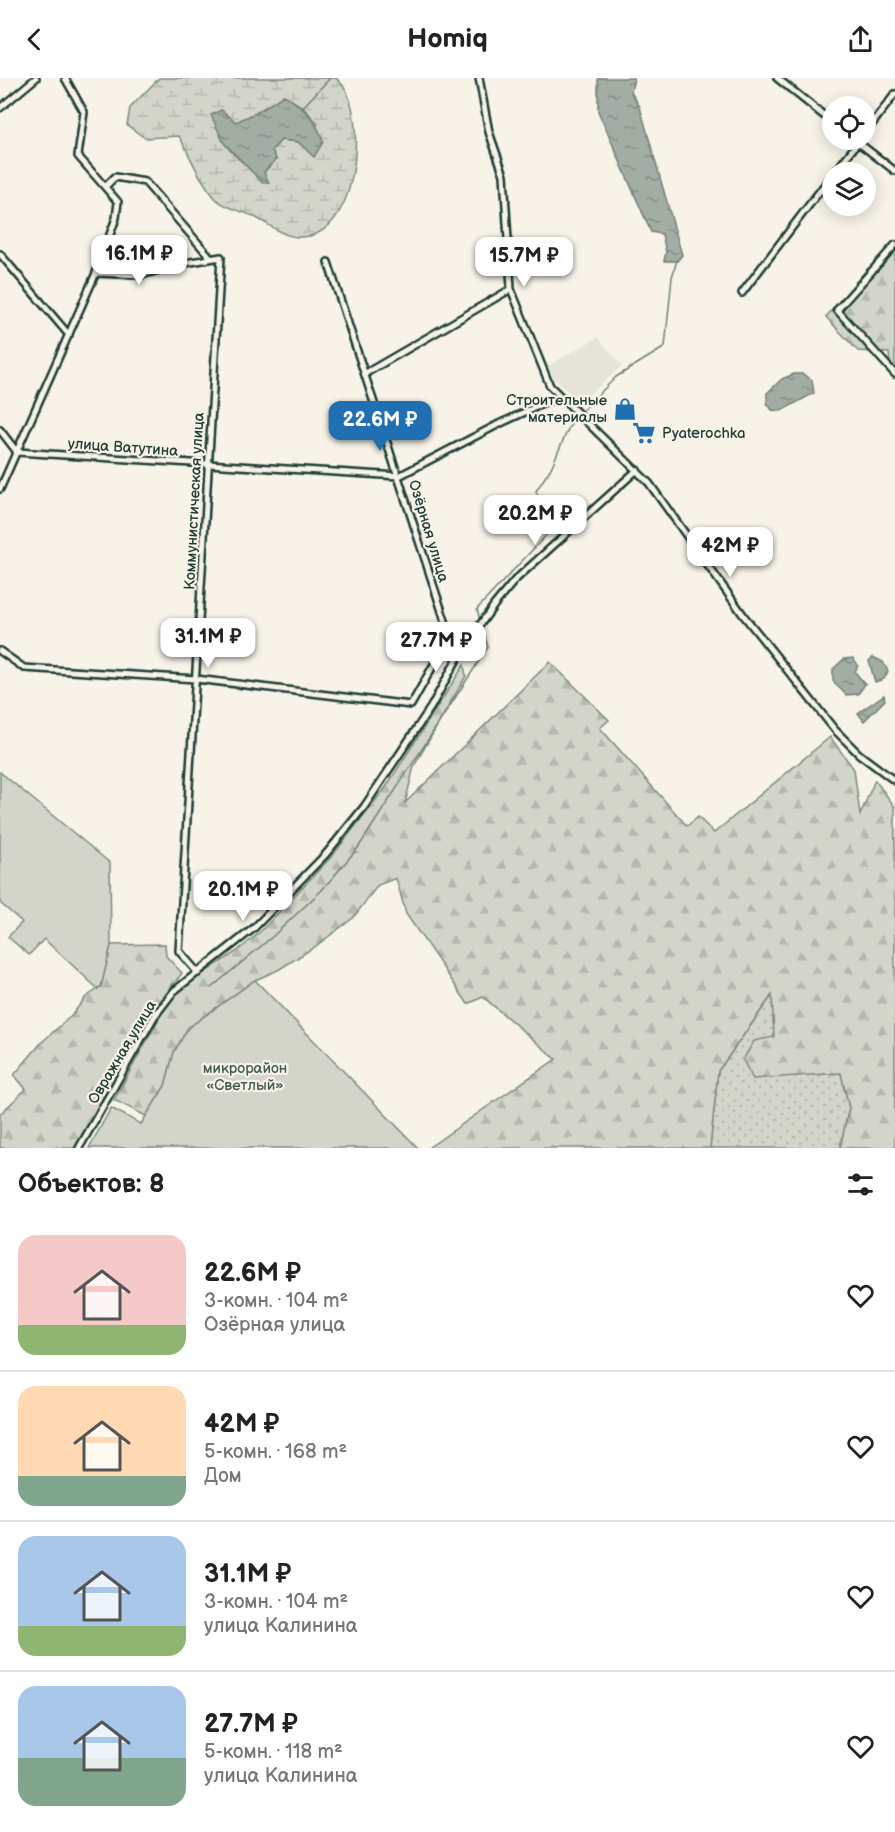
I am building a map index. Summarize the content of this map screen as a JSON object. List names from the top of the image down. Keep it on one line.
{"streets":{"street":["улица Ватутина","Коммунистическая улица","Озёрная улица","Овражная улица"]},"crossings":[["улица Ватутина","Коммунистическая улица"],["улица Ватутина","Озёрная улица"],["Коммунистическая улица","Озёрная улица"],["Коммунистическая улица","Овражная улица"]],"parks":["микрорайон «Светлый»"],"places":{"shop":["Строительные материалы"],"supermarket":["Pyaterochka"]},"page":{"header":"Homiq","price":["16.1M ₽","15.7M ₽","22.6M ₽","20.2M ₽","42M ₽","31.1M ₽","27.7M ₽","20.1M ₽"],"heading":"Объектов: 8","list":[{"name":"22.6M ₽","note":"3-комн. · 104 m² · Озёрная улица"},{"name":"42M ₽","note":"5-комн. · 168 m² · Дом"},{"name":"31.1M ₽","note":"3-комн. · 104 m² · улица Калинина"},{"name":"27.7M ₽","note":"5-комн. · 118 m² · улица Калинина"}]}}
